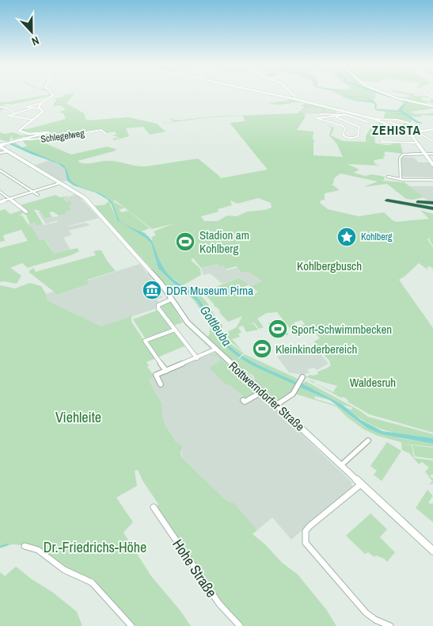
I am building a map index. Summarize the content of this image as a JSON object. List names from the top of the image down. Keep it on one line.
{"streets":{"main road":["Rottwerndorfer Straße"],"street":["Schlegelweg","Hohe Straße"]},"districts":["ZEHISTA"],"water":["Gottleuba"],"parks":["Kohlbergbusch","Waldesruh","Viehleite","Dr.-Friedrichs-Höhe"],"places":{"place":["Kohlberg"],"sports":["Stadion am Kohlberg","Sport-Schwimmbecken","Kleinkinderbereich"],"museum":["DDR Museum Pirna"]},"north":"bottom"}
